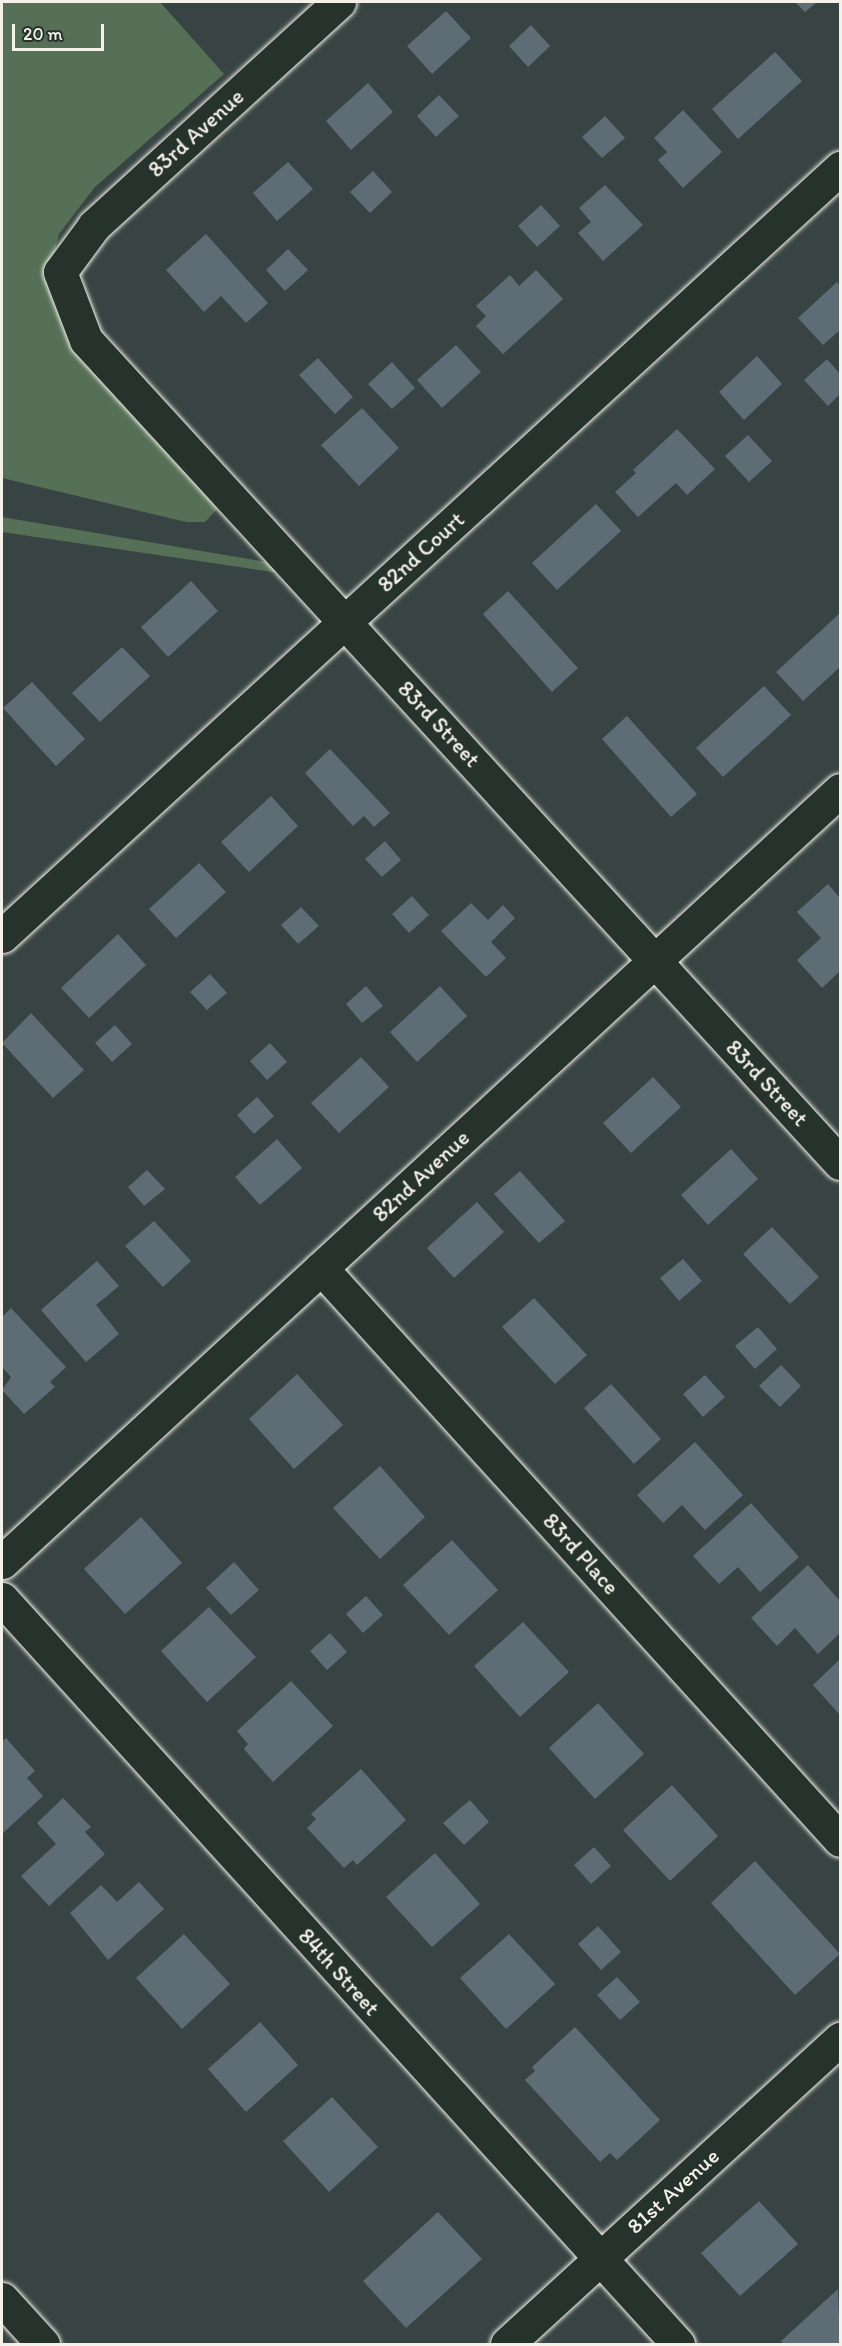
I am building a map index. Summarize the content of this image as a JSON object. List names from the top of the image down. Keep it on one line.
{"streets":{"street":["83rd Avenue","82nd Court","83rd Street","82nd Avenue","83rd Place","84th Street","81st Avenue"]},"crossings":[["83rd Avenue","83rd Street"],["82nd Court","83rd Street"],["83rd Street","82nd Avenue"],["82nd Avenue","83rd Place"],["84th Street","81st Avenue"]],"scale_bar":"20 m"}
